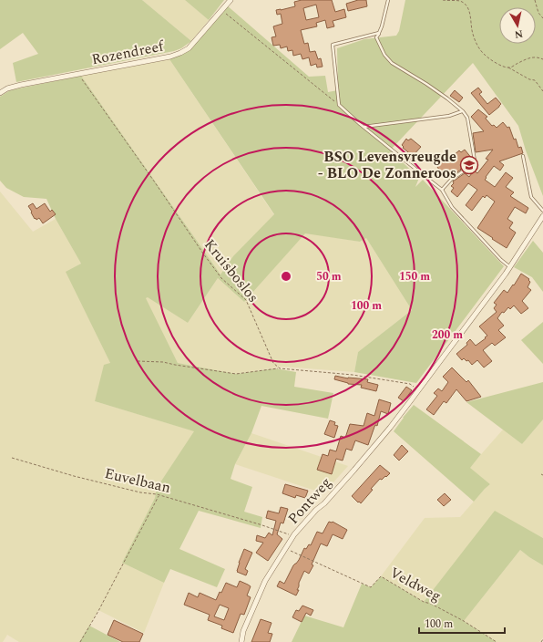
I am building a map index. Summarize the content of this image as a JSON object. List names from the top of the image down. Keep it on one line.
{"streets":{"street":["Rozendreef","Pontweg"],"path":["Kruisboslos","Euvelbaan","Veldweg"]},"crossings":[["Rozendreef","Kruisboslos"],["Euvelbaan","Pontweg"],["Pontweg","Veldweg"]],"places":{"school or university":["BSO Levensvreugde - BLO De Zonneroos"]},"scale_bar":"100 m","north":"bottom","rings":["50 m","150 m","100 m","200 m"]}
